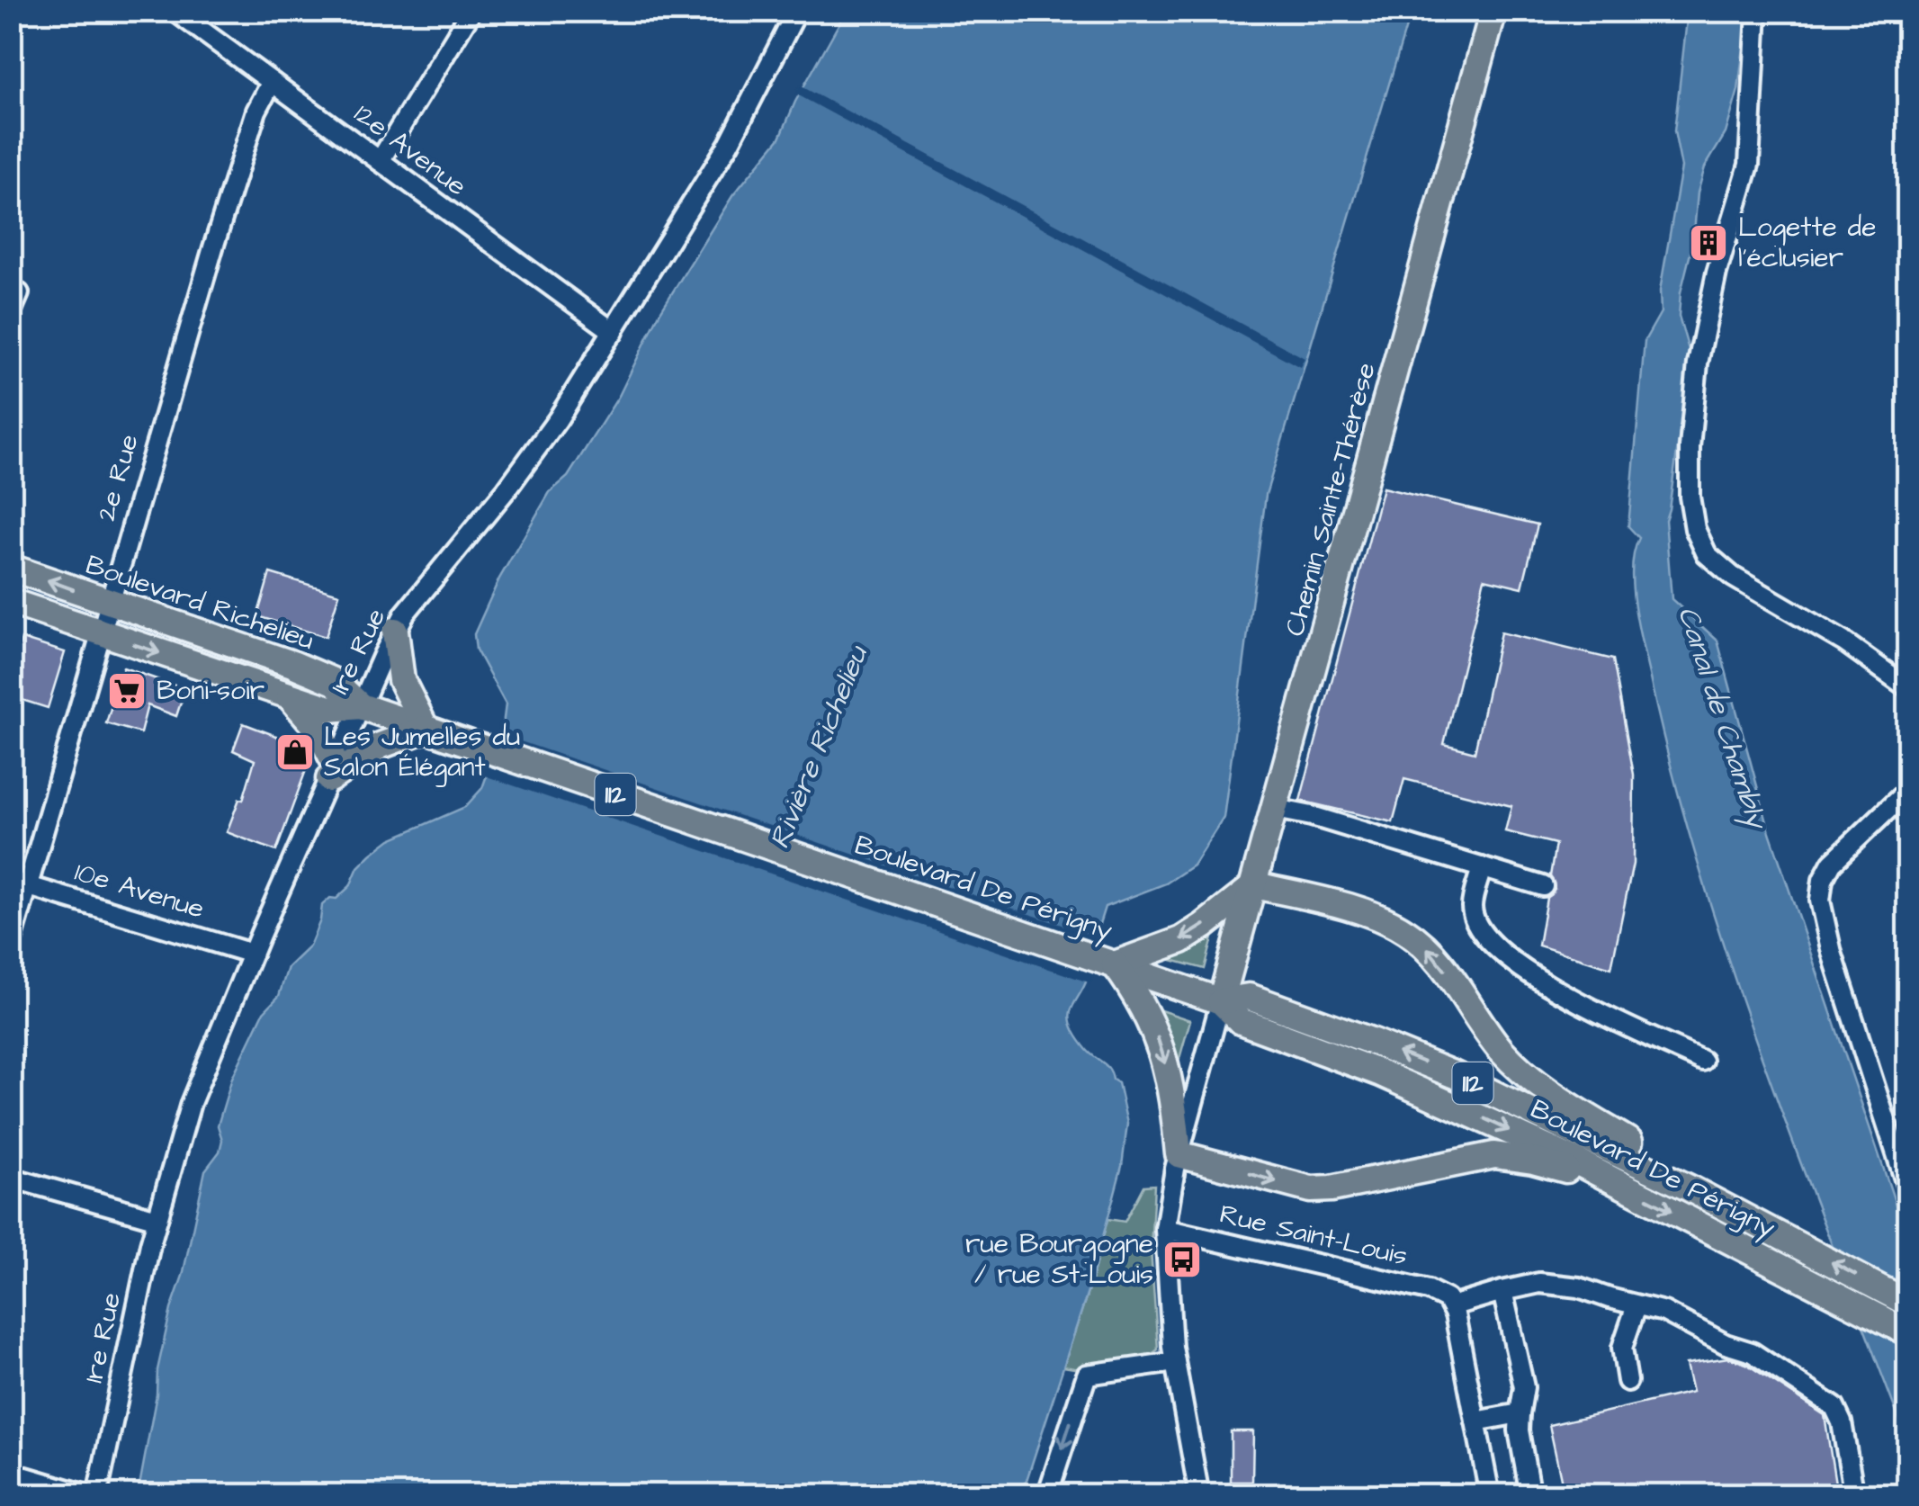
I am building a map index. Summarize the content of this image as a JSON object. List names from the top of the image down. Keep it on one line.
{"streets":{"main road":["Chemin Sainte-Thérèse","Boulevard Richelieu","112","Boulevard De Périgny"],"street":["12e Avenue","2e Rue","1re Rue","10e Avenue","Rue Saint-Louis"]},"crossings":[["12e Avenue","2e Rue"],["12e Avenue","1re Rue"],["2e Rue","Boulevard Richelieu"],["2e Rue","10e Avenue"],["Chemin Sainte-Thérèse","Boulevard De Périgny"],["Boulevard Richelieu","1re Rue"],["Boulevard Richelieu","Boulevard De Périgny"],["1re Rue","10e Avenue"]],"water":["Canal de Chambly","Rivière Richelieu"],"places":{"building":["Logette de l'éclusier"],"supermarket":["Boni-soir"],"shop":["Les Jumelles du Salon Élégant"],"bus stop":["rue Bourgogne / rue St-Louis"]}}
